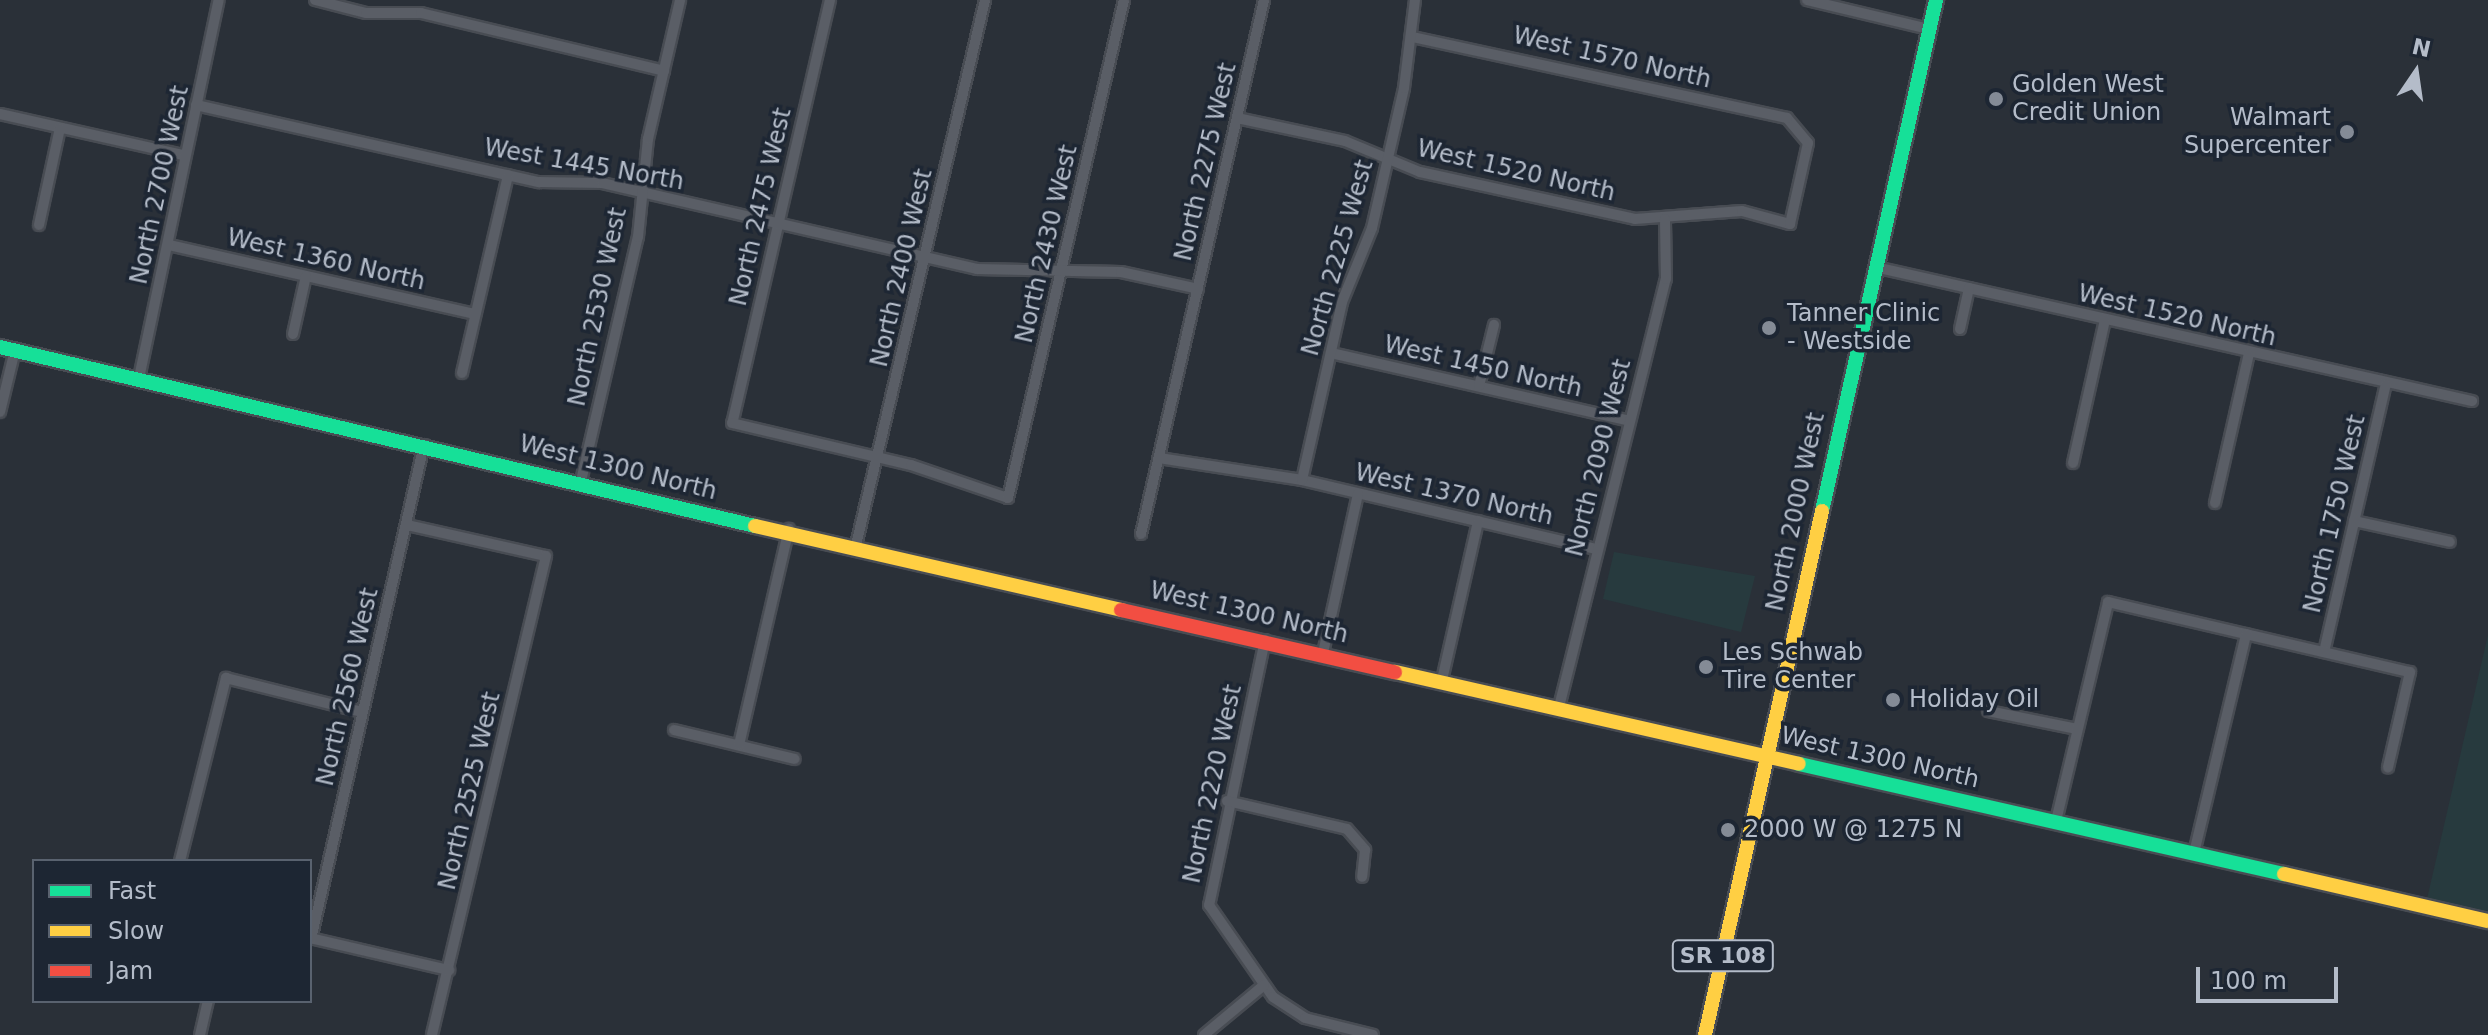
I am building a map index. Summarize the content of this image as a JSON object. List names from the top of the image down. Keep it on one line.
{"streets":{"street":["West 1570 North","North 2275 West","West 1445 North","West 1520 North","North 2700 West","North 2475 West","North 2430 West","North 2225 West","West 1360 North","North 2400 West","North 2530 West","West 1450 North","North 2090 West","West 1300 North","West 1370 North","North 2000 West","North 1750 West","North 2560 West","North 2220 West","North 2525 West","SR 108"]},"crossings":[["West 1570 North","West 1520 North"],["West 1570 North","North 2225 West"],["North 2275 West","West 1445 North"],["North 2275 West","West 1520 North"],["North 2275 West","West 1370 North"],["West 1445 North","North 2700 West"],["West 1445 North","North 2475 West"],["West 1445 North","North 2430 West"],["West 1445 North","North 2400 West"],["West 1445 North","North 2530 West"],["West 1520 North","North 2225 West"],["West 1520 North","North 2090 West"],["West 1520 North","North 2000 West"],["West 1520 North","North 1750 West"],["North 2700 West","West 1360 North"],["North 2700 West","West 1300 North"],["North 2475 West","North 2430 West"],["North 2475 West","North 2400 West"],["North 2430 West","North 2400 West"],["North 2225 West","West 1450 North"],["North 2225 West","West 1370 North"],["North 2400 West","West 1300 North"],["North 2530 West","West 1300 North"],["West 1450 North","North 2090 West"],["North 2090 West","West 1300 North"],["North 2090 West","West 1370 North"],["West 1300 North","North 2000 West"],["West 1300 North","North 2560 West"],["West 1300 North","North 2220 West"],["North 2560 West","North 2525 West"]],"places":["Golden West Credit Union","Walmart Supercenter","Tanner Clinic - Westside","Les Schwab Tire Center","Holiday Oil","2000 W @ 1275 N"],"legend":["Fast","Slow","Jam"],"scale_bar":"100 m","north":"top"}
